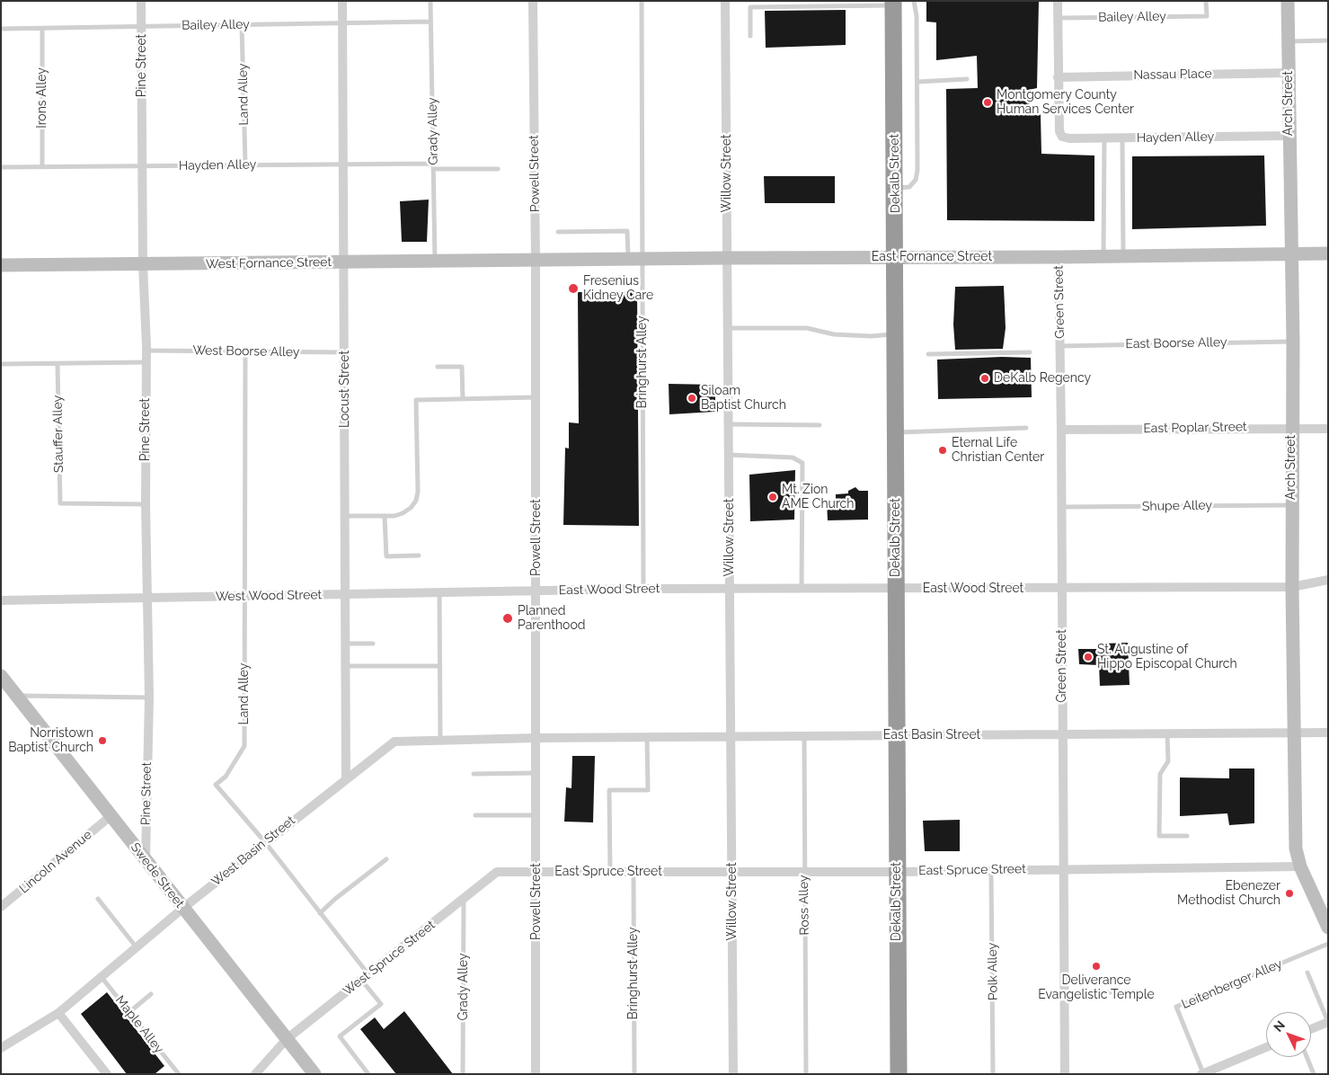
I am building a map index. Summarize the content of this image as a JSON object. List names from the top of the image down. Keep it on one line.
{"streets":{"highway":["Dekalb Street"],"street":["Pine Street","Nassau Place","Arch Street","Hayden Alley","Powell Street","Willow Street","East Fornance Street","West Fornance Street","Green Street","Locust Street","East Poplar Street","East Wood Street","West Wood Street","East Basin Street","West Basin Street","Lincoln Avenue","East Spruce Street","Swede Street","West Spruce Street"],"lane":["Bailey Alley","Land Alley","Irons Alley","Grady Alley","East Boorse Alley","West Boorse Alley","Bringhurst Alley","Stauffer Alley","Shupe Alley","Ross Alley","Polk Alley","Leitenberger Alley","Maple Alley"]},"crossings":[["Bailey Alley","Pine Street"],["Bailey Alley","Land Alley"],["Bailey Alley","Irons Alley"],["Bailey Alley","Grady Alley"],["Bailey Alley","Locust Street"],["Pine Street","Hayden Alley"],["Pine Street","West Fornance Street"],["Pine Street","West Boorse Alley"],["Pine Street","Stauffer Alley"],["Pine Street","West Wood Street"],["Pine Street","Swede Street"],["Nassau Place","Arch Street"],["Nassau Place","Hayden Alley"],["Land Alley","Hayden Alley"],["Land Alley","West Boorse Alley"],["Land Alley","West Wood Street"],["Land Alley","West Basin Street"],["Land Alley","West Spruce Street"],["Irons Alley","Hayden Alley"],["Arch Street","Hayden Alley"],["Arch Street","East Fornance Street"],["Arch Street","East Boorse Alley"],["Arch Street","East Poplar Street"],["Arch Street","Shupe Alley"],["Arch Street","East Wood Street"],["Arch Street","East Basin Street"],["Arch Street","East Spruce Street"],["Grady Alley","Hayden Alley"],["Grady Alley","West Fornance Street"],["Grady Alley","West Spruce Street"],["Hayden Alley","Locust Street"],["Powell Street","East Fornance Street"],["Powell Street","West Fornance Street"],["Powell Street","East Wood Street"],["Powell Street","West Wood Street"],["Powell Street","East Basin Street"],["Powell Street","West Basin Street"],["Powell Street","East Spruce Street"],["Powell Street","West Spruce Street"],["Willow Street","East Fornance Street"],["Willow Street","East Wood Street"],["Willow Street","East Basin Street"],["Willow Street","East Spruce Street"],["Dekalb Street","East Fornance Street"],["Dekalb Street","East Wood Street"],["Dekalb Street","East Basin Street"],["Dekalb Street","East Spruce Street"],["East Fornance Street","West Fornance Street"],["East Fornance Street","Green Street"],["East Fornance Street","Bringhurst Alley"],["West Fornance Street","Locust Street"],["Green Street","East Boorse Alley"],["Green Street","East Poplar Street"],["Green Street","Shupe Alley"],["Green Street","East Wood Street"],["Green Street","East Basin Street"],["Green Street","East Spruce Street"],["West Boorse Alley","Locust Street"],["Bringhurst Alley","East Wood Street"],["Bringhurst Alley","East Spruce Street"],["Locust Street","West Wood Street"],["Locust Street","West Basin Street"],["East Wood Street","West Wood Street"],["East Basin Street","West Basin Street"],["East Basin Street","Ross Alley"],["West Basin Street","Swede Street"],["West Basin Street","Maple Alley"],["Lincoln Avenue","Swede Street"],["East Spruce Street","Ross Alley"],["East Spruce Street","West Spruce Street"],["East Spruce Street","Polk Alley"],["Swede Street","West Spruce Street"]],"places":["Montgomery County Human Services Center","Fresenius Kidney Care","DeKalb Regency","Siloam Baptist Church","Eternal Life Christian Center","Mt. Zion AME Church","Planned Parenthood","St. Augustine of Hippo Episcopal Church","Norristown Baptist Church","Ebenezer Methodist Church","Deliverance Evangelistic Temple"],"north":"top left"}
